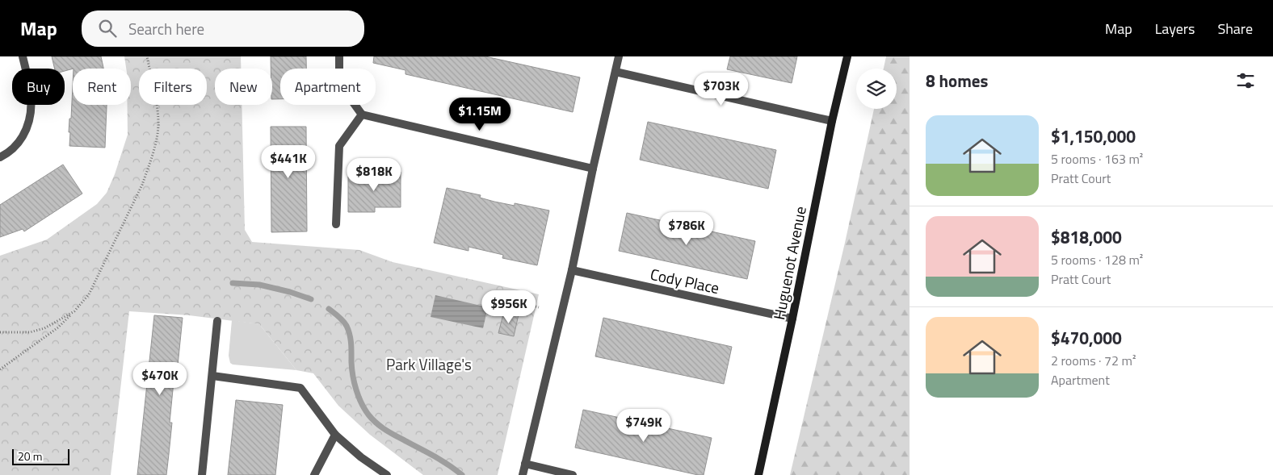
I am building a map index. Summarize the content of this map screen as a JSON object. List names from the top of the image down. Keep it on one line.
{"streets":{"street":["Huguenot Avenue","Cody Place"]},"crossings":[["Huguenot Avenue","Cody Place"]],"parks":["Park Village's"],"scale_bar":"20 m","page":{"header":"Map","search":"Search here","nav":["Map","Layers","Share"],"heading":"8 homes","chip":["Buy","Rent","Filters","New","Apartment"],"price":["$703K","$1.15M","$441K","$818K","$786K","$956K","$470K","$749K"],"list":[{"name":"$1,150,000","note":"5 rooms · 163 m² · Pratt Court"},{"name":"$818,000","note":"5 rooms · 128 m² · Pratt Court"},{"name":"$470,000","note":"2 rooms · 72 m² · Apartment"}],"scale":"20 m"}}
